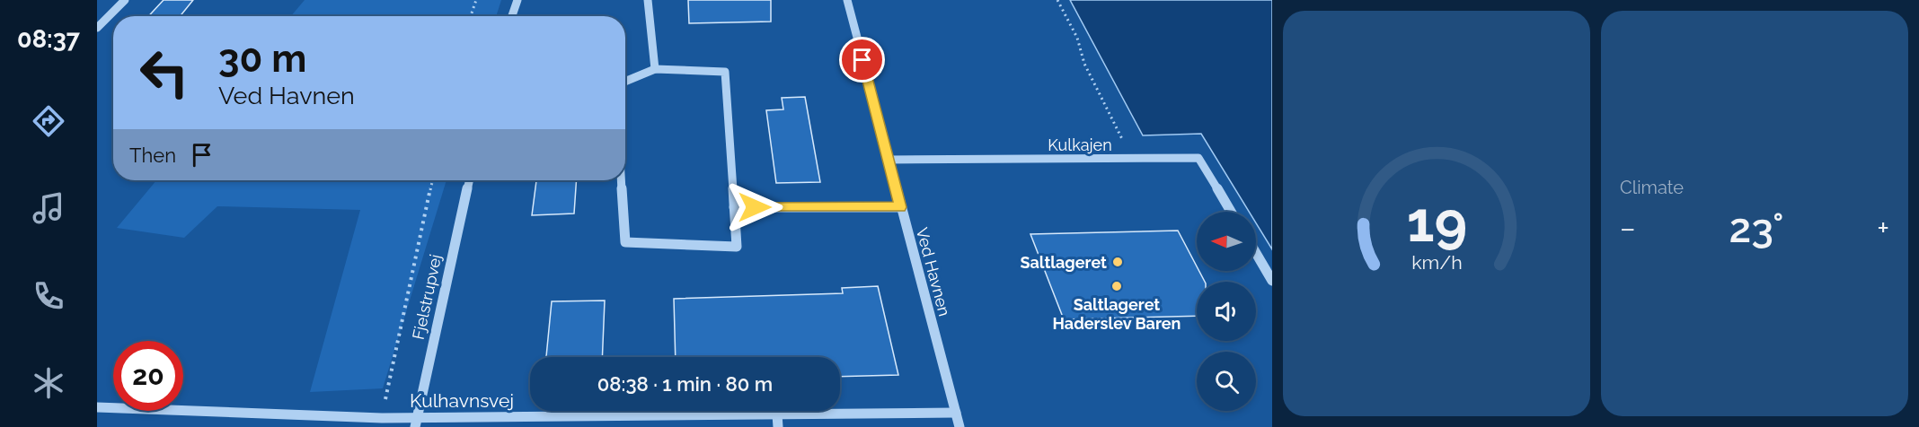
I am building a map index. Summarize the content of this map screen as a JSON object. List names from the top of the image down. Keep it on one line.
{"streets":{"street":["Kulkajen","Ved Havnen","Fjelstrupvej","Kulhavnsvej"]},"crossings":[["Kulkajen","Ved Havnen"],["Ved Havnen","Kulhavnsvej"],["Fjelstrupvej","Kulhavnsvej"]],"places":["Saltlageret","Saltlageret Haderslev Baren"],"north":"left","page":{"tabs":"08:37","tile":"Climate","turn":["30 m","Ved Havnen"],"then":"Then","heat":["−","23°","+"],"limit":"20","trip":"08:38 · 1 min · 80 m","gauge":["19","km/h"]}}
